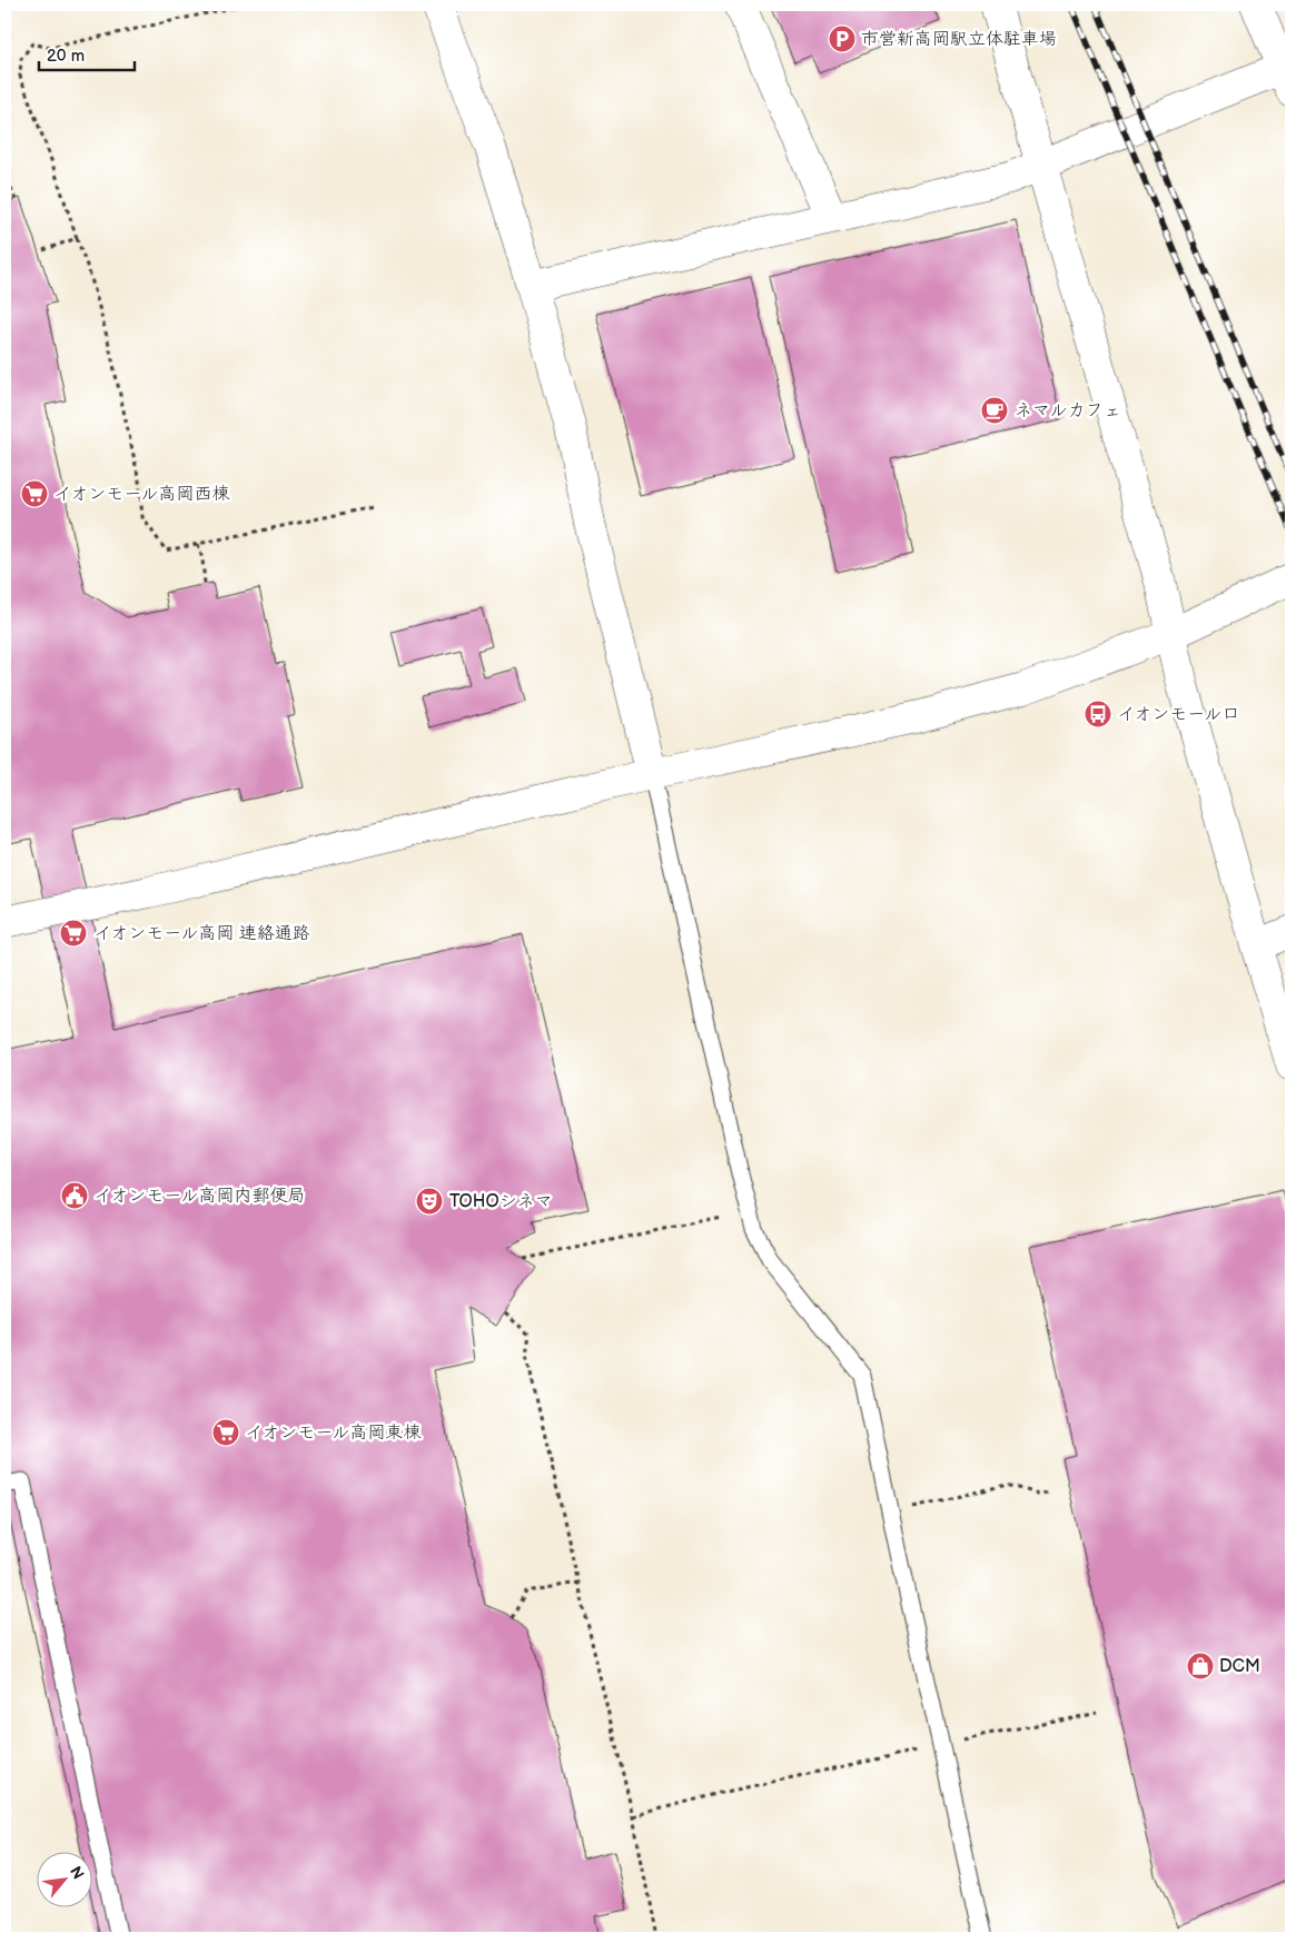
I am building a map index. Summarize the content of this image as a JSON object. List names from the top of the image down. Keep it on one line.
{"places":{"parking":["市営新高岡駅立体駐車場"],"cafe":["ネマルカフェ"],"supermarket":["イオンモール高岡西棟","イオンモール高岡 連絡通路","イオンモール高岡東棟"],"bus stop":["イオンモール口"],"public building":["イオンモール高岡内郵便局"],"theatre":["TOHOシネマ"],"shop":["DCM"]},"scale_bar":"20 m","north":"top right"}
